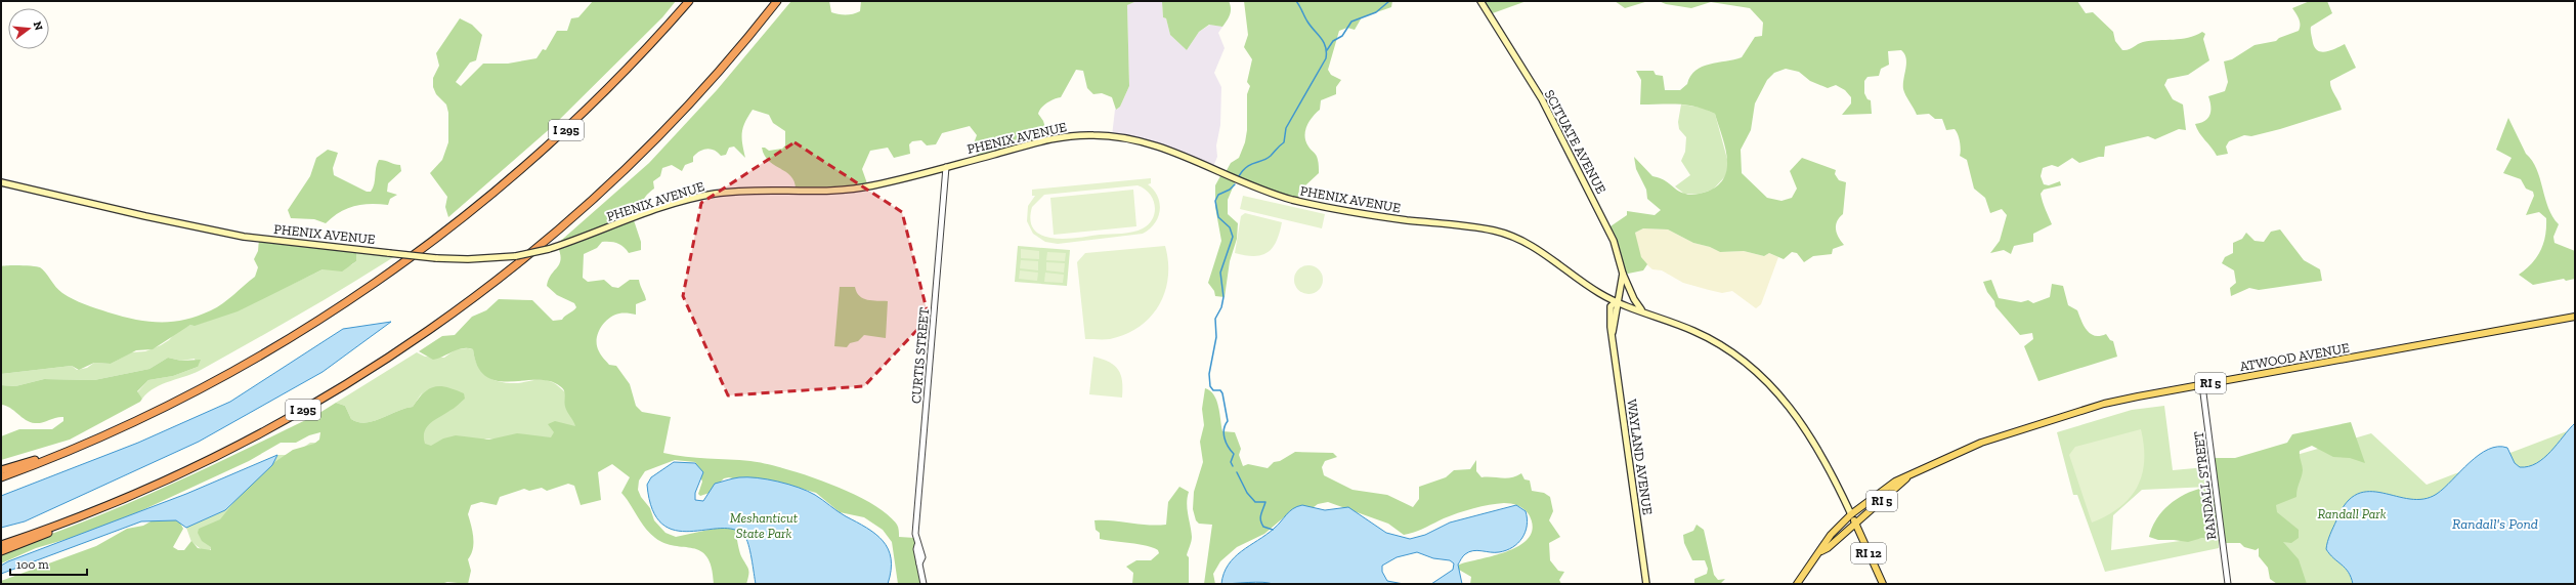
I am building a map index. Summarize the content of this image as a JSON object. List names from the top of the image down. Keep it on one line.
{"streets":{"highway":["I 295"],"main road":["PHENIX AVENUE","SCITUATE AVENUE","ATWOOD AVENUE","RI 5","WAYLAND AVENUE","RI 12"],"street":["CURTIS STREET","RANDALL STREET"]},"crossings":[["PHENIX AVENUE","SCITUATE AVENUE"],["PHENIX AVENUE","CURTIS STREET"],["PHENIX AVENUE","ATWOOD AVENUE"],["PHENIX AVENUE","WAYLAND AVENUE"],["ATWOOD AVENUE","RANDALL STREET"]],"water":["Randall's Pond"],"parks":["Randall Park","Meshanticut State Park"],"scale_bar":"100 m","north":"right"}
